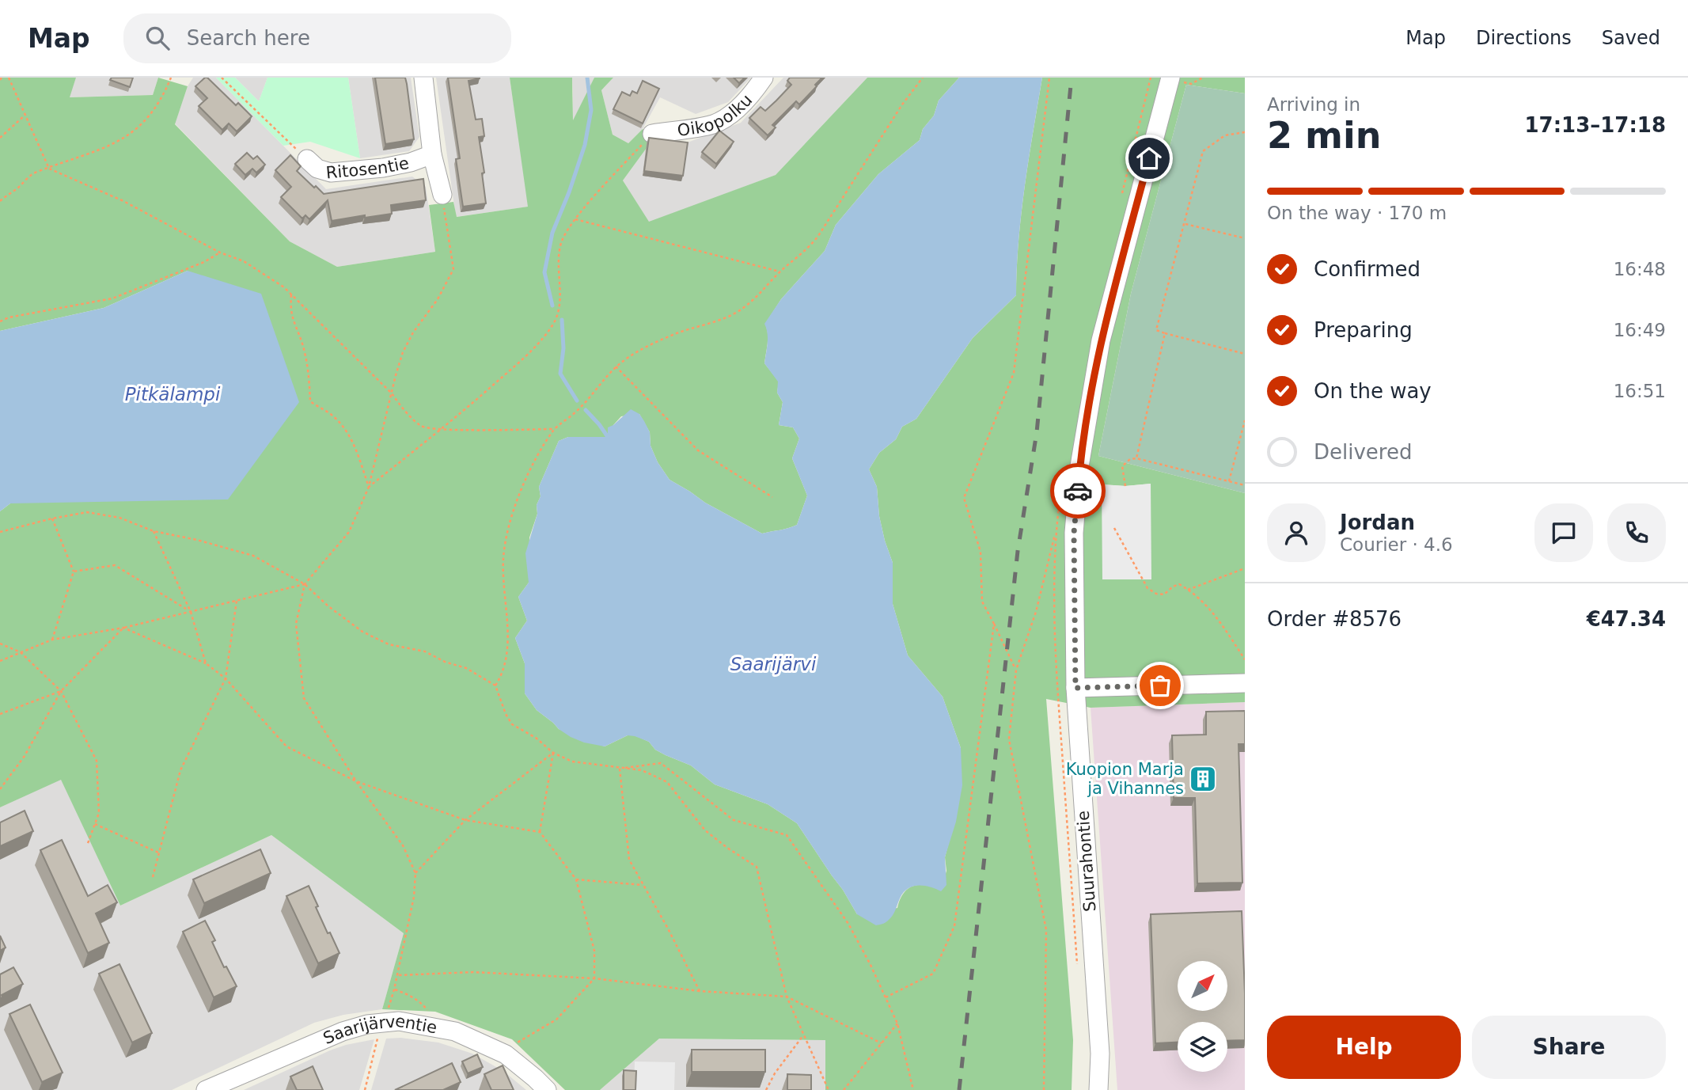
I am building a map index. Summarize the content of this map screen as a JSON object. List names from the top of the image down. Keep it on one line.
{"streets":{"street":["Oikopolku","Ritosentie","Suurahontie","Saarijärventie"]},"water":["Pitkälampi","Saarijärvi"],"places":{"building":["Kuopion Marja ja Vihannes"]},"north":"top right","page":{"header":"Map","search":"Search here","nav":["Map","Directions","Saved"],"heading":["2 min","Arriving in","17:13–17:18"],"panel":["Jordan","Courier · 4.6","Order #8576","€47.34"],"bar":"On the way · 170 m","list":[["Confirmed","16:48"],["Preparing","16:49"],["On the way","16:51"],"Delivered"],"buttons":["Help","Share"]}}
